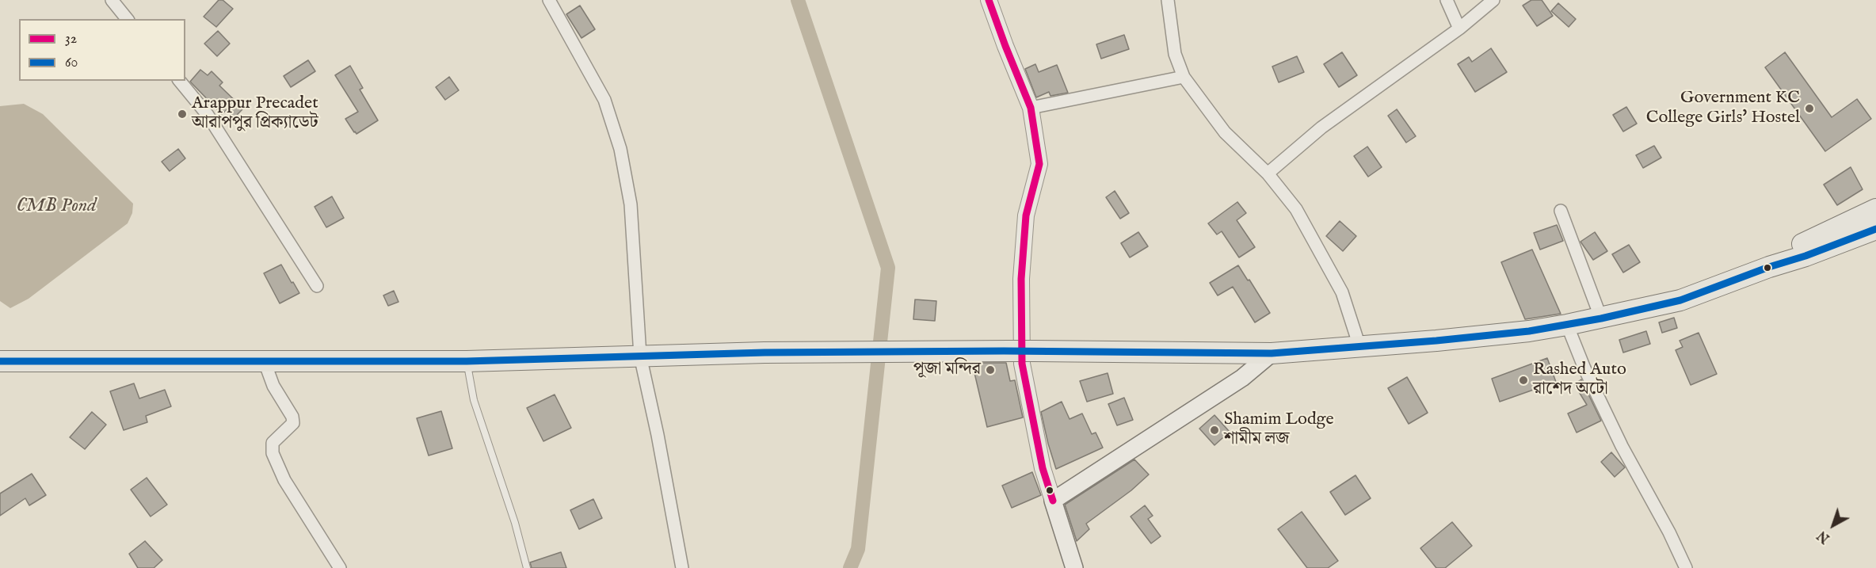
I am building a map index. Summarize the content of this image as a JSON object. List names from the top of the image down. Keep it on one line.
{"water":["CMB Pond"],"places":["Government KC College Girls' Hostel","Arappur Precadet আরাপপুর প্রিক্যাডেট","পূজা মন্দির","Rashed Auto রাশেদ অটো","Shamim Lodge শামীম লজ"],"lines":["transit line 32","transit line 60"],"legend":["32","60"],"north":"bottom left"}
